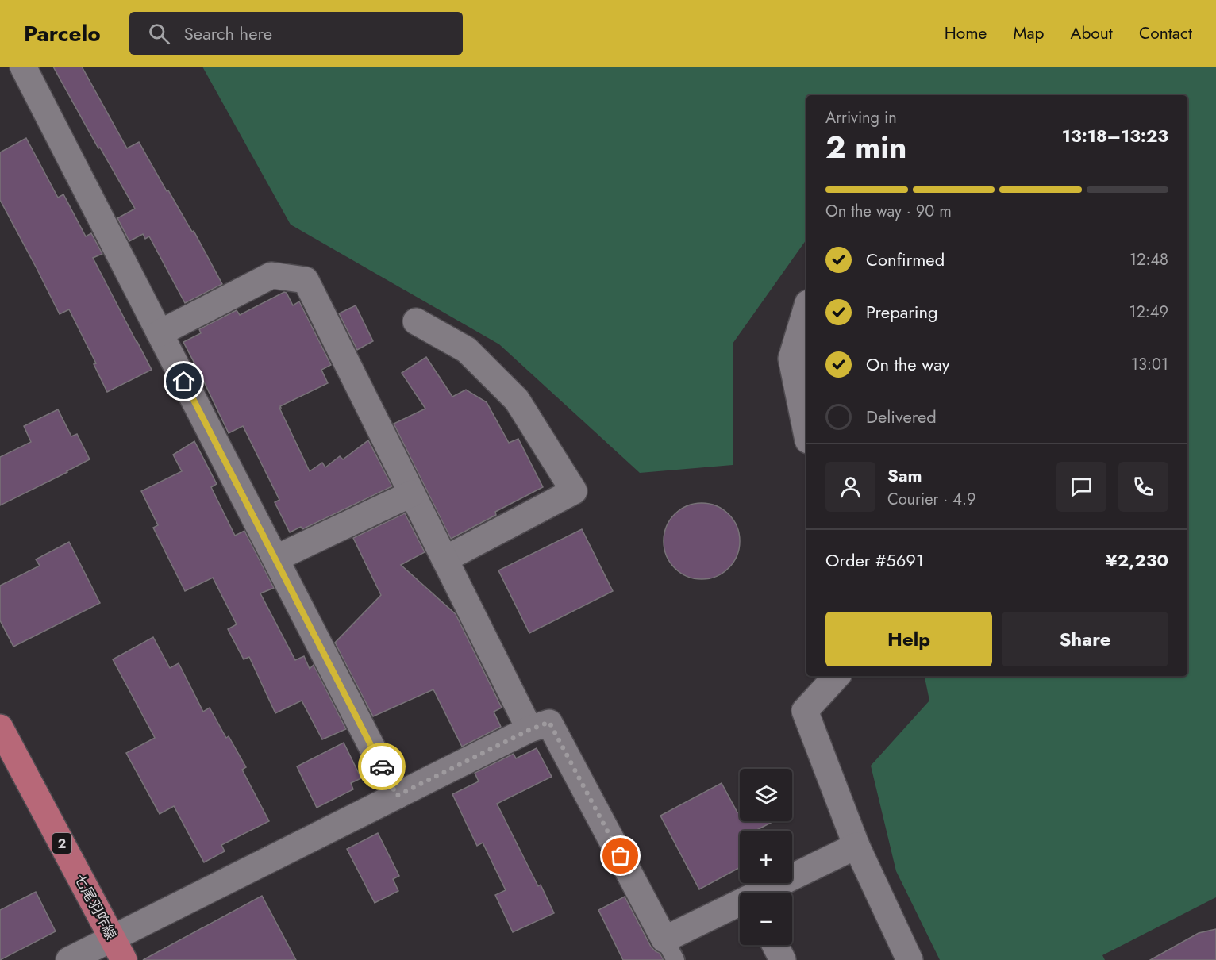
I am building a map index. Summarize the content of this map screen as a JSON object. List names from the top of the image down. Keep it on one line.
{"streets":{"main road":["2","七尾羽咋線"]},"page":{"header":"Parcelo","search":"Search here","nav":["Home","Map","About","Contact"],"heading":["2 min","Arriving in","13:18–13:23"],"panel":["Sam","Courier · 4.9","Order #5691","¥2,230"],"bar":"On the way · 90 m","list":[["Confirmed","12:48"],["Preparing","12:49"],["On the way","13:01"],"Delivered"],"buttons":["Help","Share"],"map_buttons":["+","−"]}}
